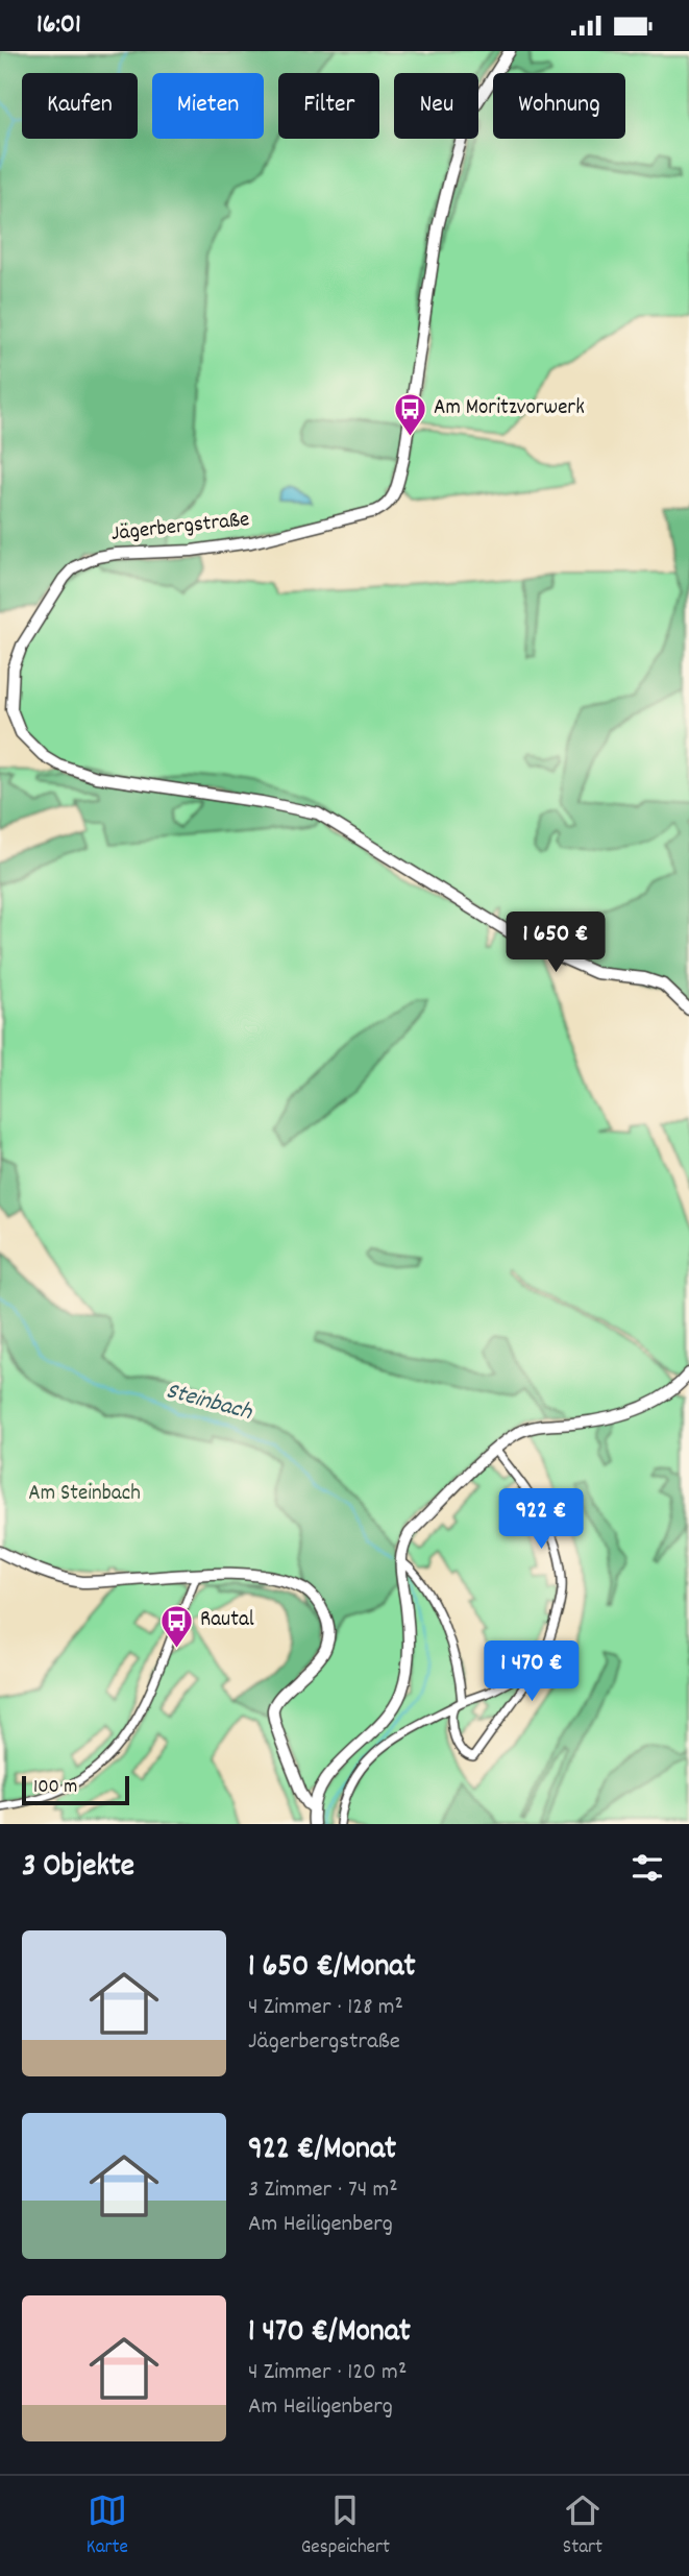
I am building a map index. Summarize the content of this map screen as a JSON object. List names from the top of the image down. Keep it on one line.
{"streets":{"street":["Jägerbergstraße"]},"water":["Steinbach"],"parks":["Am Steinbach"],"places":{"bus stop":["Am Moritzvorwerk","Rautal"]},"scale_bar":"100 m","page":{"status":"16:01","chip":["Kaufen","Mieten","Filter","Neu","Wohnung"],"price":["1 650 €","922 €","1 470 €"],"scale":"100 m","heading":"3 Objekte","list":[{"name":"1 650 €/Monat","note":"4 Zimmer · 128 m² · Jägerbergstraße"},{"name":"922 €/Monat","note":"3 Zimmer · 74 m² · Am Heiligenberg"},{"name":"1 470 €/Monat","note":"4 Zimmer · 120 m² · Am Heiligenberg"}],"tabs":["Karte","Gespeichert","Start"]}}
